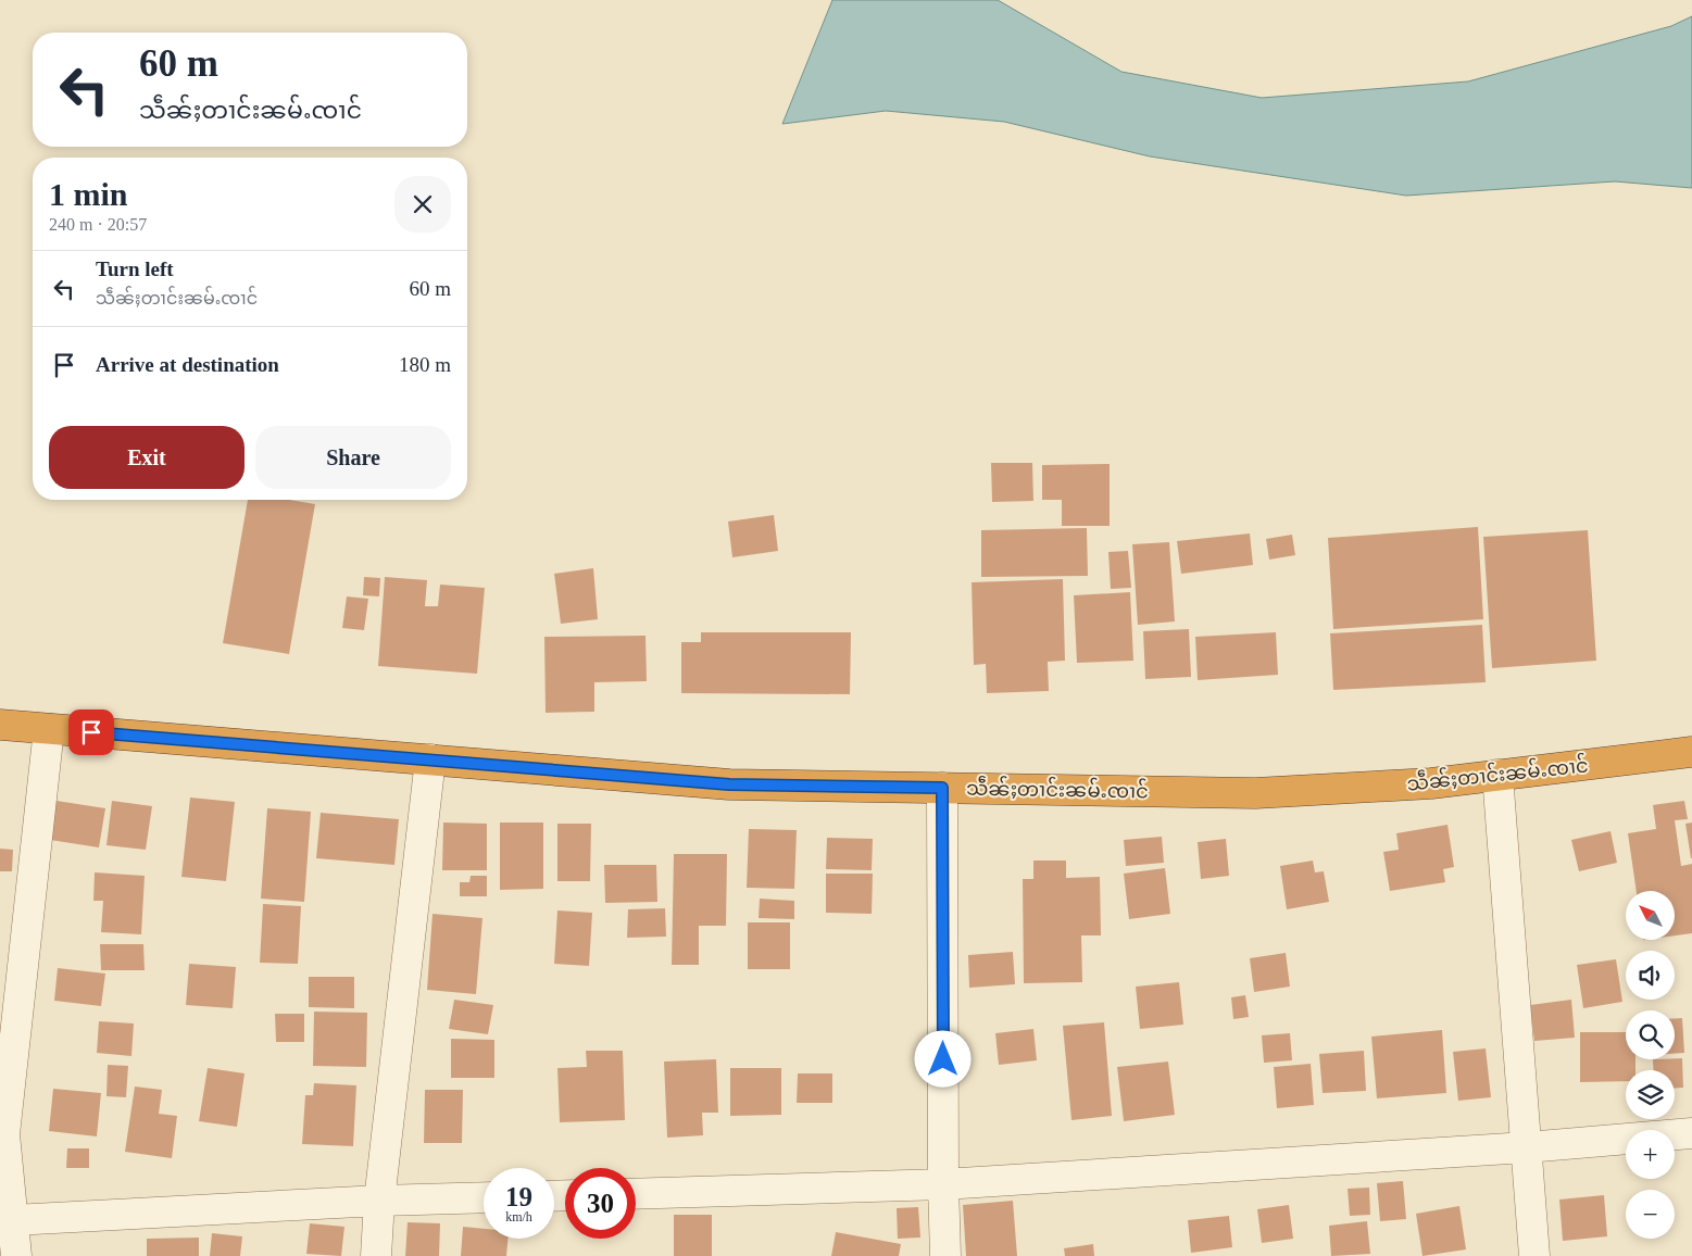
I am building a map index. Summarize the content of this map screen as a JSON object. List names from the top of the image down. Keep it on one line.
{"streets":{"highway":["သဵၼ်ႈတၢင်းၼမ်ႉၸၢင်"]},"north":"top left","page":{"turn":["60 m","သဵၼ်ႈတၢင်းၼမ်ႉၸၢင်"],"heading":["1 min","240 m · 20:57"],"list":[{"name":"Turn left","note":"သဵၼ်ႈတၢင်းၼမ်ႉၸၢင်","value":"60 m"},{"name":"Arrive at destination","value":"180 m"}],"buttons":["Exit","Share"],"map_buttons":["+","−"],"speed":"19 km/h","limit":"30"}}
